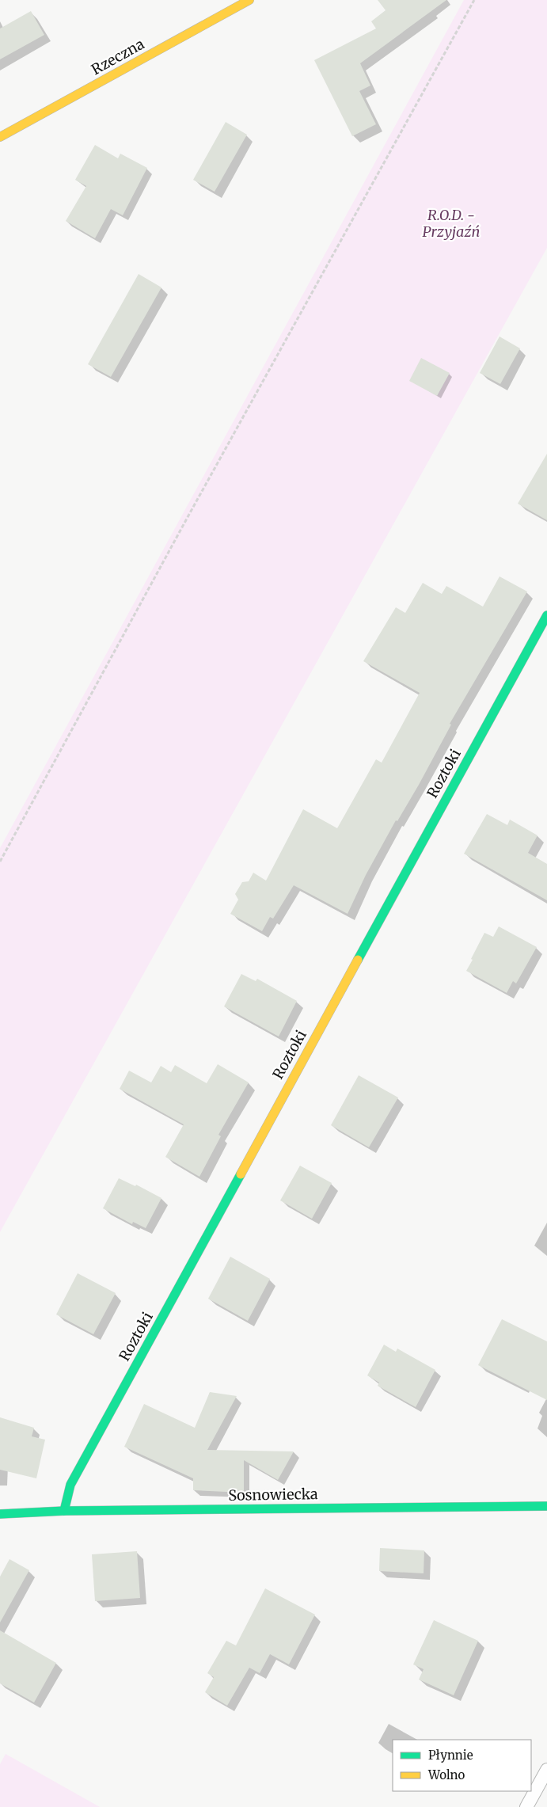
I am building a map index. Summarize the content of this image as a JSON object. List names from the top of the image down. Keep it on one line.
{"streets":{"street":["Rzeczna","Roztoki","Sosnowiecka"]},"crossings":[["Roztoki","Sosnowiecka"]],"parks":["R.O.D. - Przyjaźń"],"legend":["Płynnie","Wolno"]}
